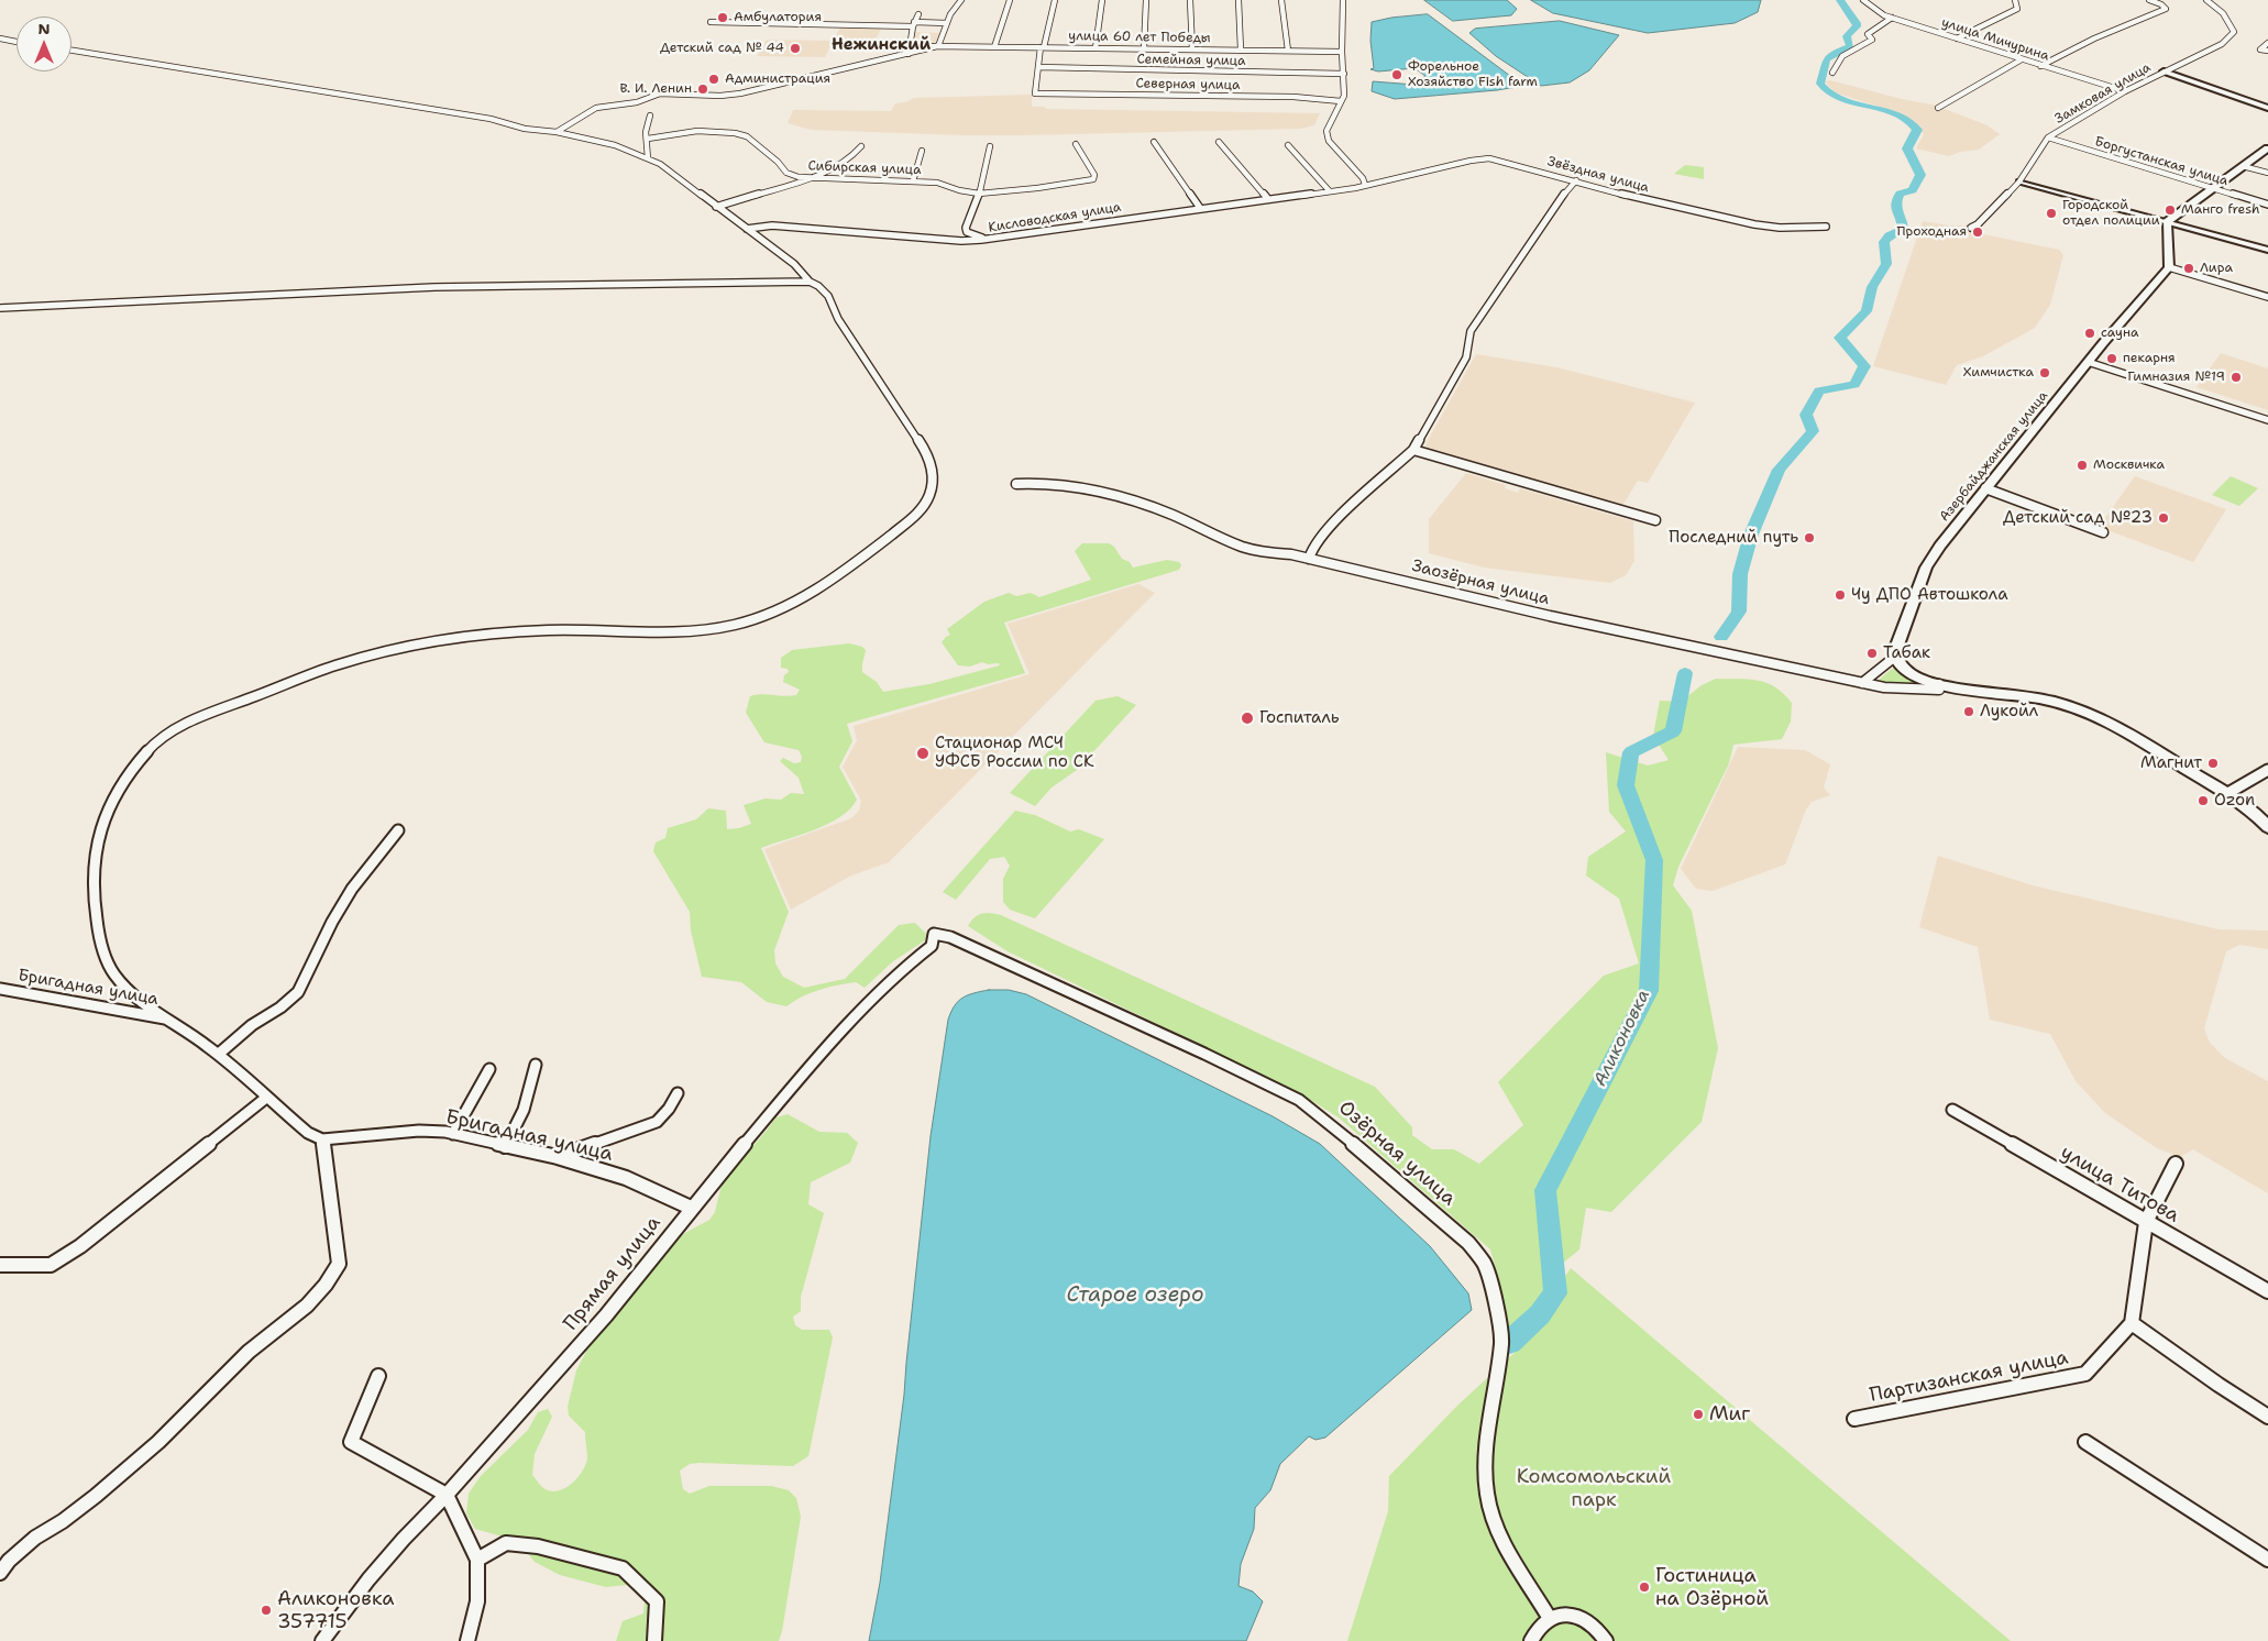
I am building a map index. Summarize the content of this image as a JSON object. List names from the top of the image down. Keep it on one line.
{"streets":{"main road":["Азербайджанская улица"],"street":["улица 60 лет Победы","улица Мичурина","Семейная улица","Северная улица","Замковая улица","Боргустанская улица","Сибирская улица","Звёздная улица","Кисловодская улица","Заозёрная улица","Бригадная улица","Озёрная улица","улица Титова","Прямая улица","Партизанская улица"]},"crossings":[["улица 60 лет Победы","Бригадная улица"],["улица Мичурина","Замковая улица"],["Семейная улица","Северная улица"],["Замковая улица","Боргустанская улица"],["Звёздная улица","Кисловодская улица"],["Кисловодская улица","Бригадная улица"],["Бригадная улица","Прямая улица"],["Озёрная улица","Прямая улица"]],"districts":["Нежинский"],"water":["Аликоновка","Старое озеро"],"parks":["Комсомольский парк"],"places":["Амбулатория","Детский сад № 44","Форельное Хозяйство Fish farm","Администрация","В. И. Ленин","Манго fresh","Городской отдел полиции","Проходная","Лира","сауна","пекарня","Химчистка","Гимназия №19","Москвичка","Детский сад №23","Последний путь","Чу ДПО Автошкола","Табак","Лукойл","Госпиталь","Стационар МСЧ УФСБ России по СК","Магнит","Ozon","Миг","Гостиница на Озёрной","Аликоновка 357715"],"north":"top"}
